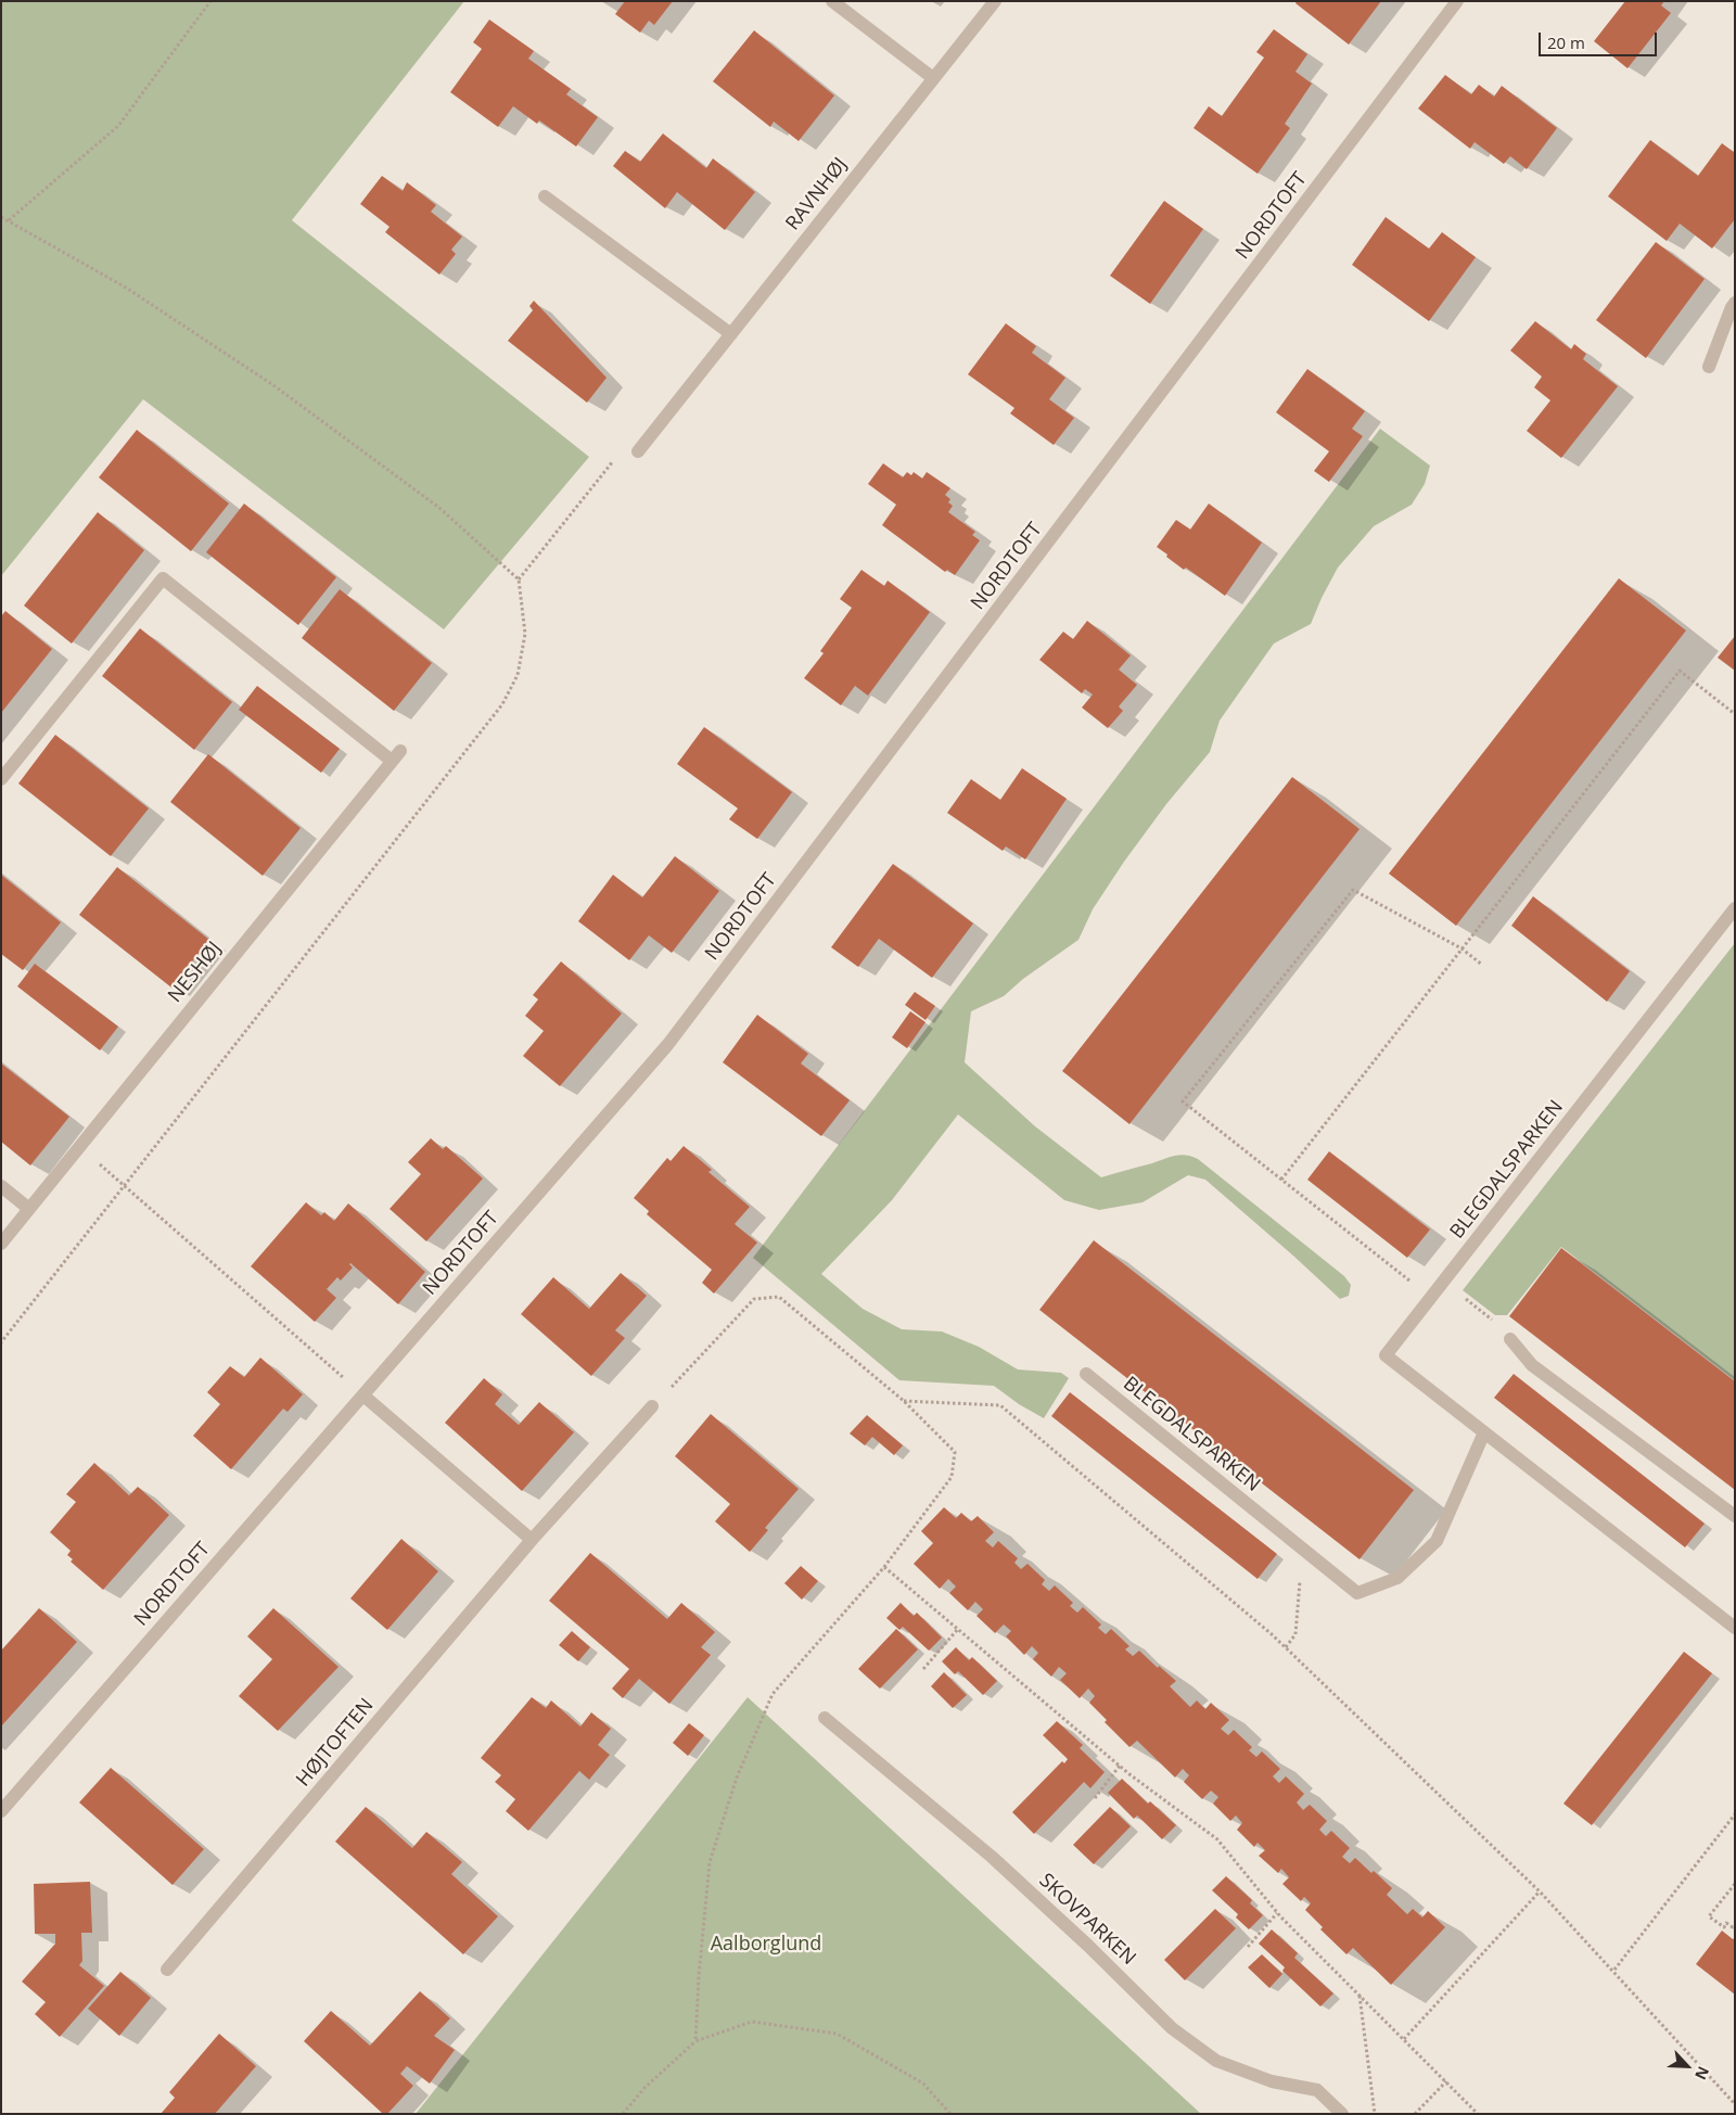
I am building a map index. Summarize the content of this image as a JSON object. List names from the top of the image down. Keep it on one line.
{"streets":{"street":["RAVNHØJ","NORDTOFT","NESHØJ","BLEGDALSPARKEN","HØJTOFTEN","SKOVPARKEN"]},"parks":["Aalborglund"],"scale_bar":"20 m","north":"bottom right"}
